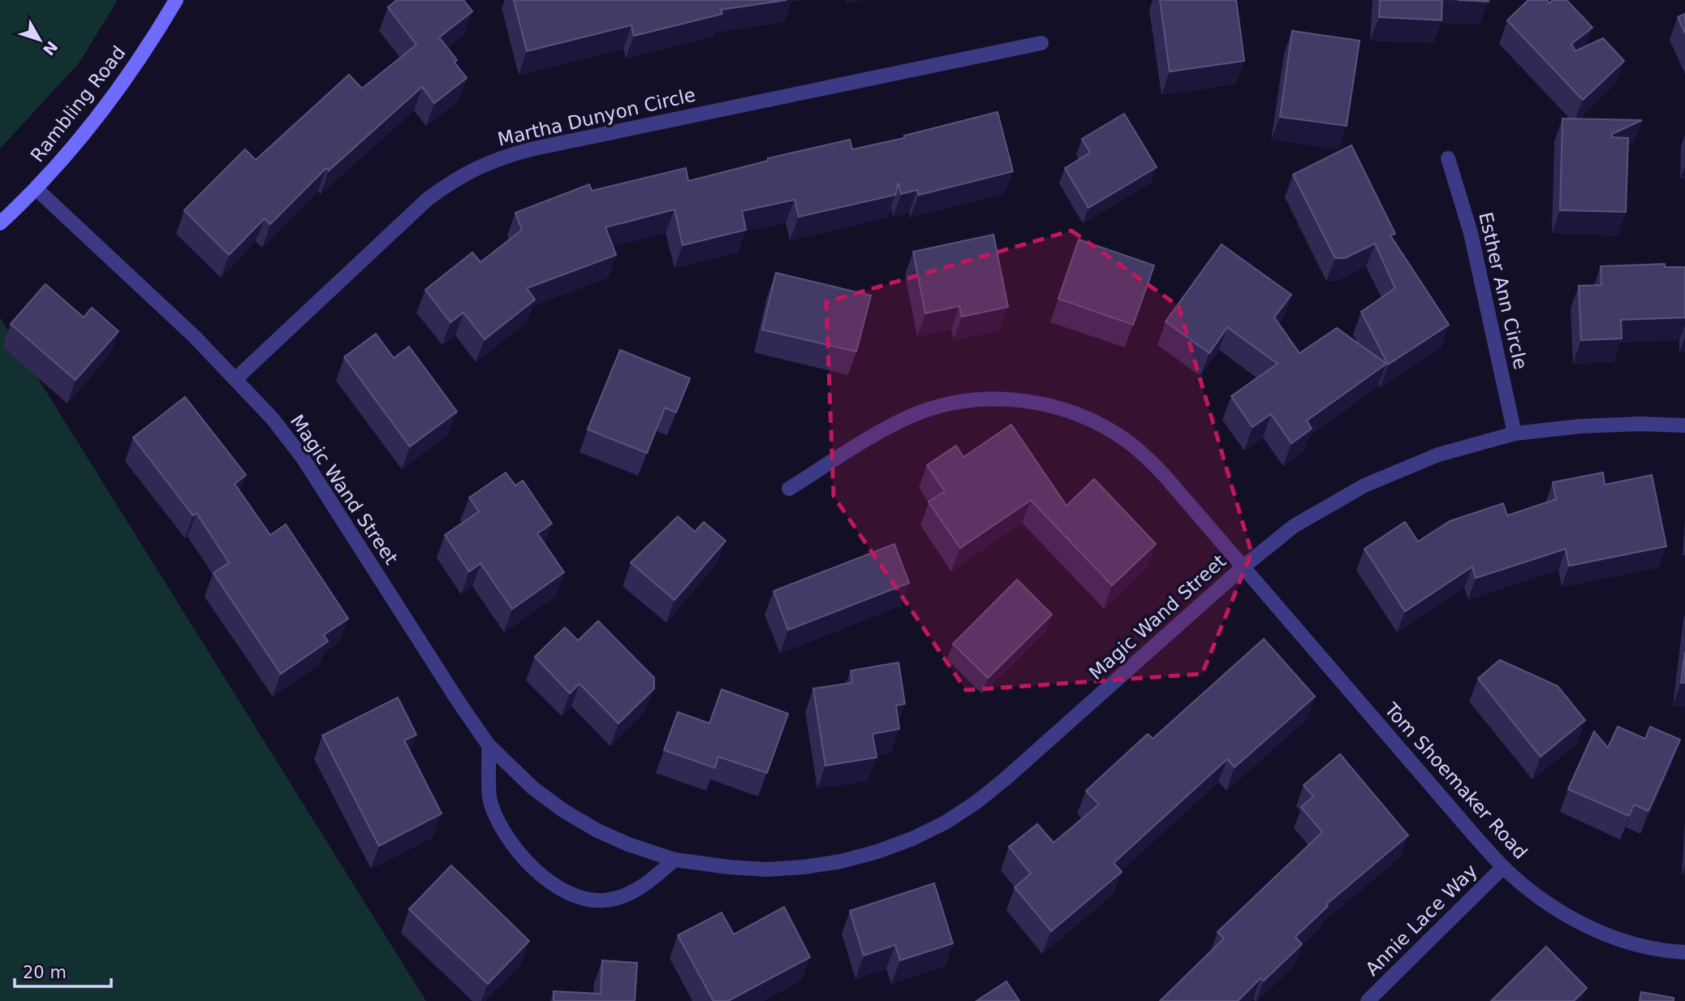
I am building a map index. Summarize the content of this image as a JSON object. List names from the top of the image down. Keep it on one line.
{"streets":{"street":["Rambling Road","Martha Dunyon Circle","Esther Ann Circle","Magic Wand Street","Tom Shoemaker Road","Annie Lace Way"]},"crossings":[["Rambling Road","Magic Wand Street"],["Martha Dunyon Circle","Magic Wand Street"],["Esther Ann Circle","Magic Wand Street"],["Magic Wand Street","Tom Shoemaker Road"],["Tom Shoemaker Road","Annie Lace Way"]],"scale_bar":"20 m","north":"bottom right"}
